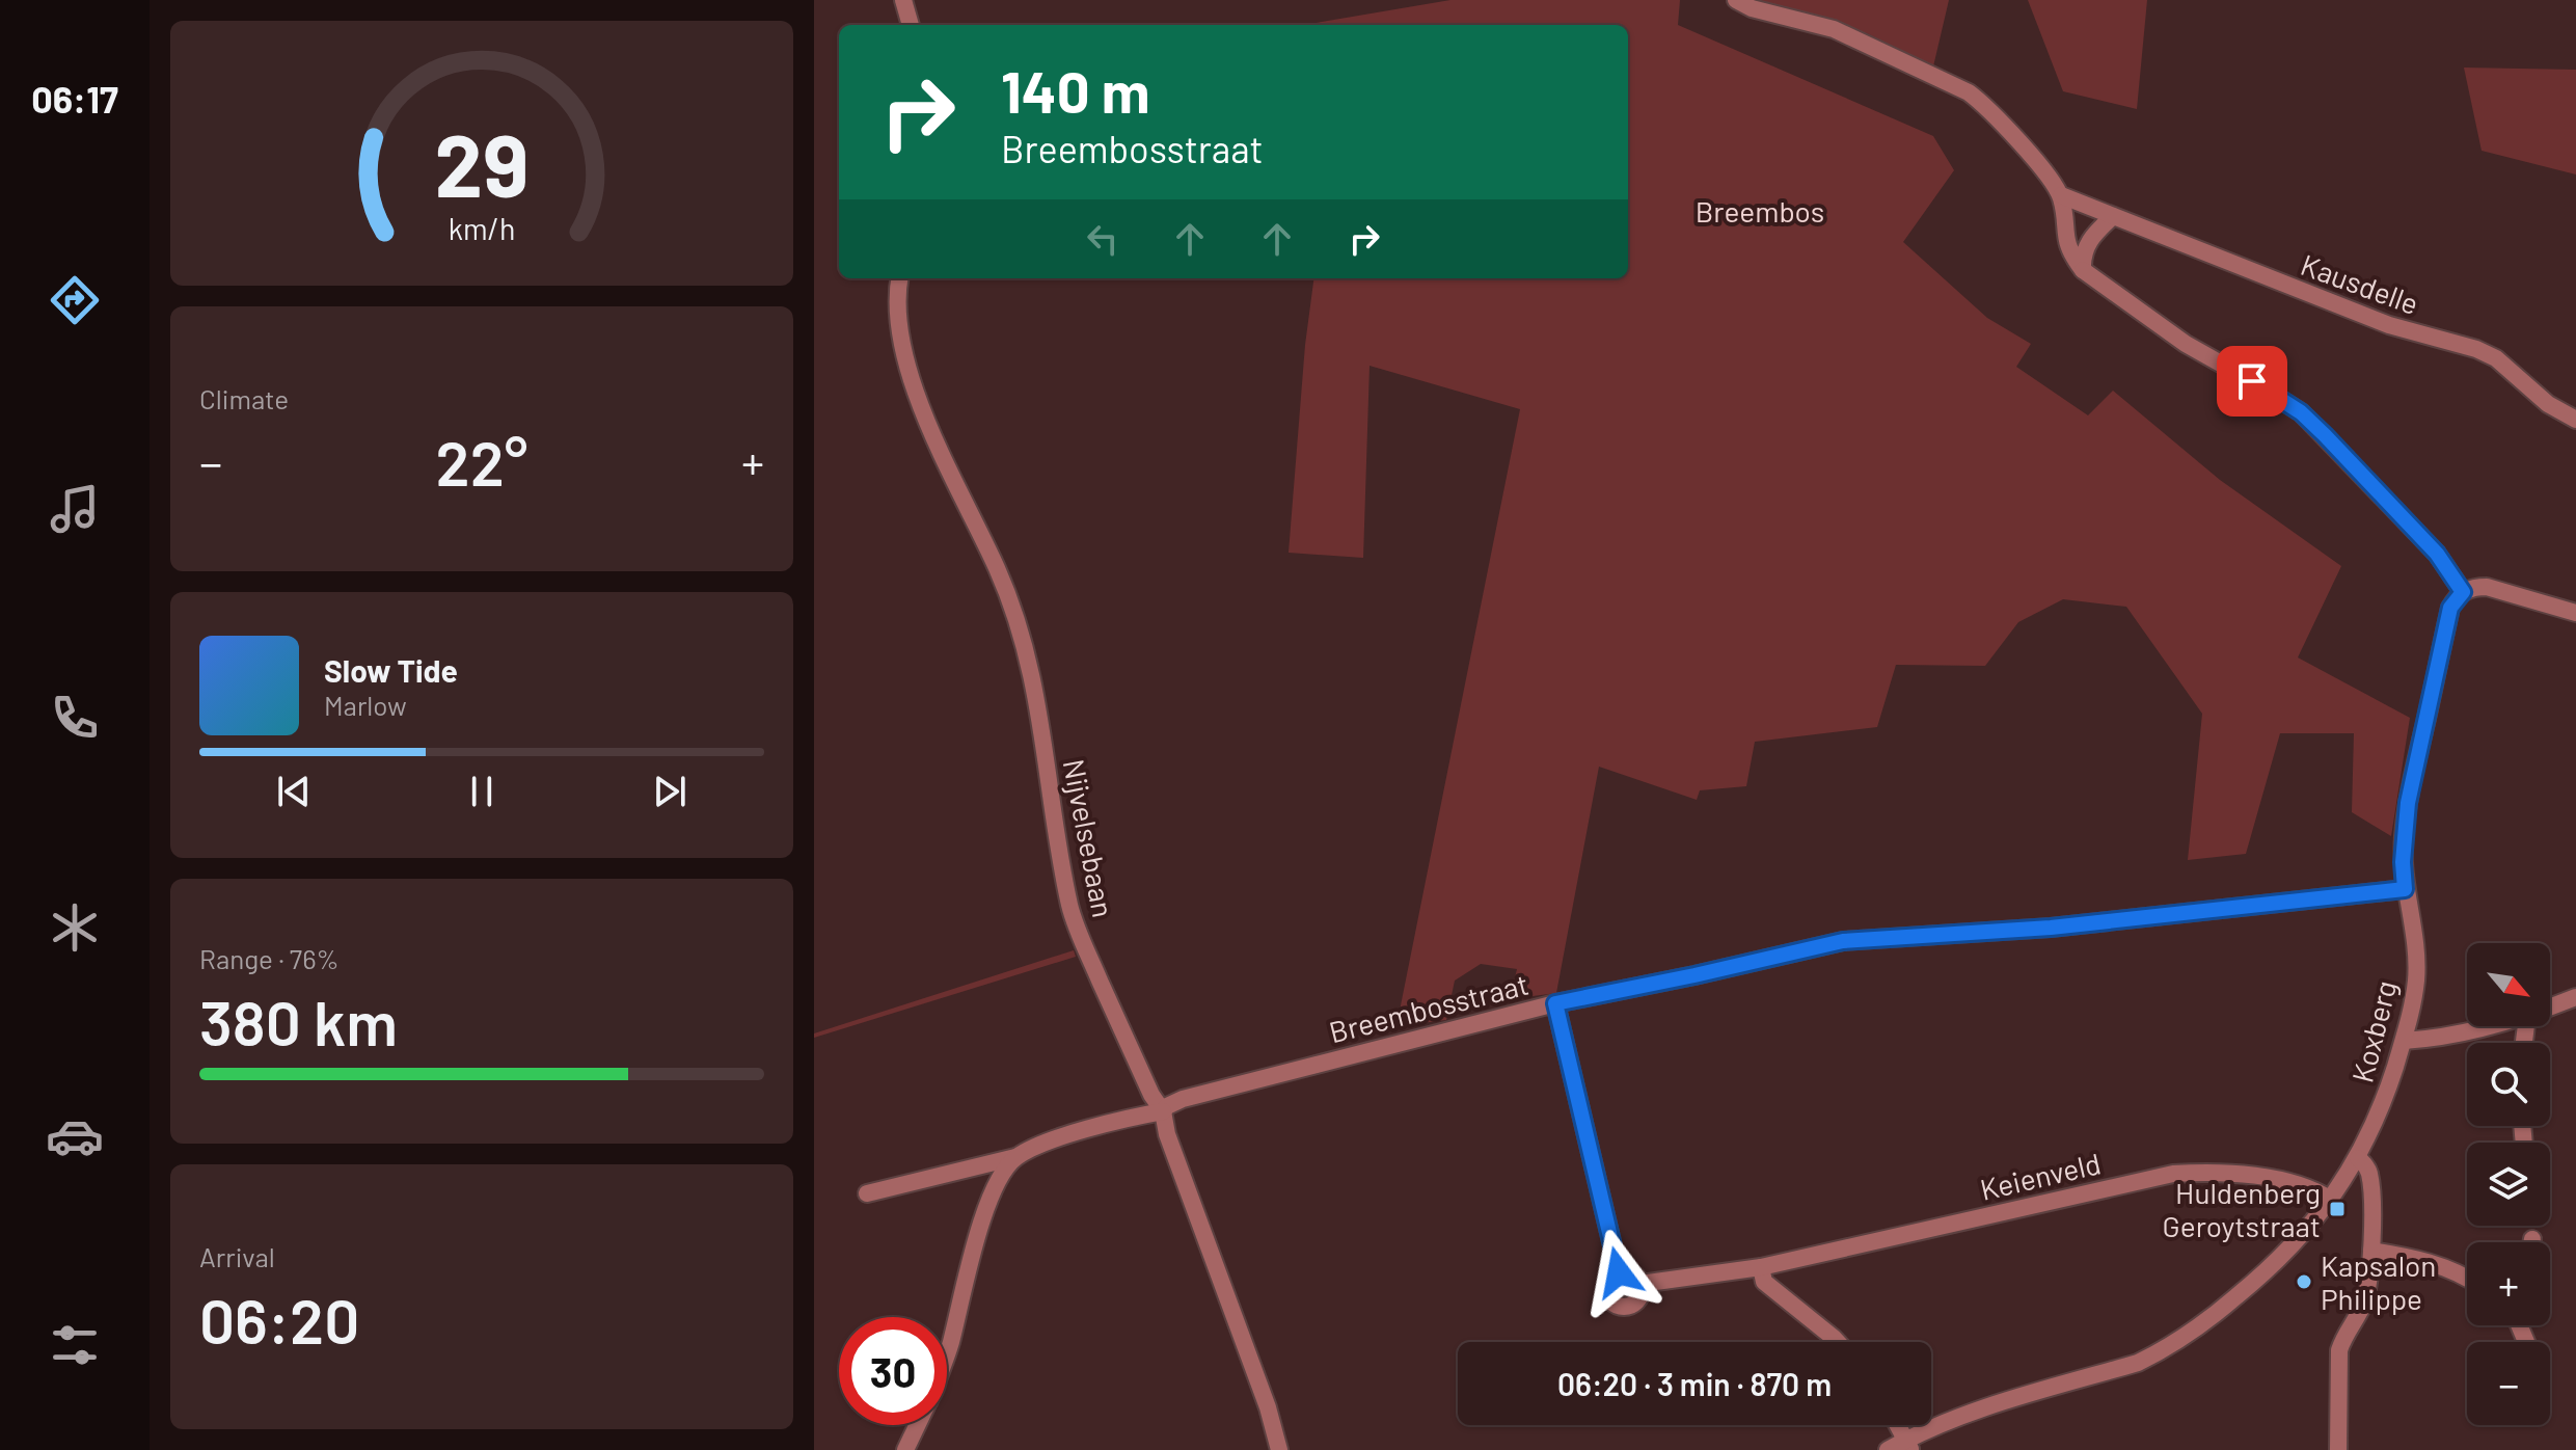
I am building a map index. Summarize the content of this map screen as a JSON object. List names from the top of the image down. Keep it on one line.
{"streets":{"street":["Kausdelle","Nijvelsebaan","Breembosstraat","Koxberg","Keienveld"]},"crossings":[["Nijvelsebaan","Breembosstraat"],["Breembosstraat","Koxberg"],["Koxberg","Keienveld"]],"parks":["Breembos"],"places":{"transit":["Huldenberg Geroytstraat"],"other":["Kapsalon Philippe"]},"north":"bottom right","page":{"tabs":"06:17","turn":["140 m","Breembosstraat"],"tile":["Climate",["Range · 76%","380 km"],["Arrival","06:20"]],"heat":["−","22°","+"],"song":["Slow Tide","Marlow"],"map_buttons":["+","−"],"limit":"30","trip":"06:20 · 3 min · 870 m","gauge":["29","km/h"]}}
